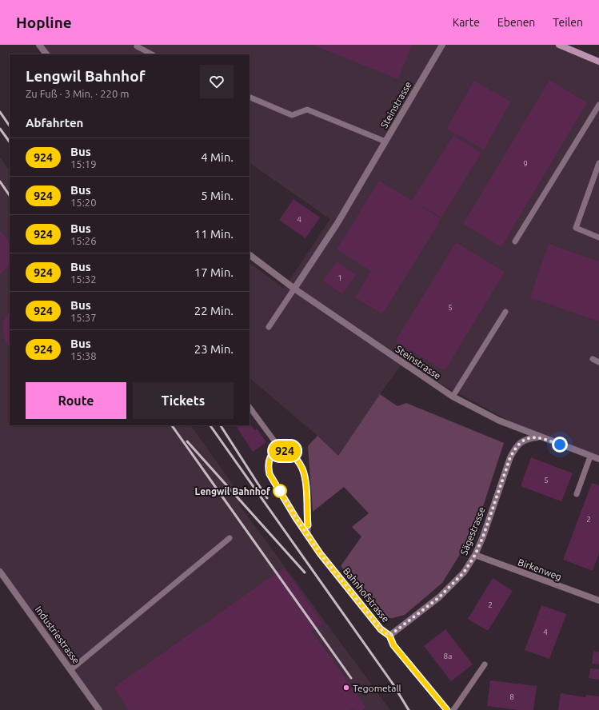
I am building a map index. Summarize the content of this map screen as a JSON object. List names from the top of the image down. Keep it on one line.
{"streets":{"street":["Steinstrasse","Sägestrasse","Birkenweg","Bahnhofstrasse","Industriestrasse"]},"crossings":[["Steinstrasse","Sägestrasse"],["Sägestrasse","Birkenweg"],["Sägestrasse","Bahnhofstrasse"]],"places":["Lengwil Bahnhof","Tegometall"],"lines":["bus line 924"],"house_numbers":["9","4","1","5","5","2","2","4","8a","8"],"page":{"header":"Hopline","nav":["Karte","Ebenen","Teilen"],"on_map":"924","heading":[["Lengwil Bahnhof","Zu Fuß · 3 Min. · 220 m"],"Abfahrten"],"list":[{"mark":"924","name":"Bus","note":"15:19","value":"4 Min."},{"mark":"924","name":"Bus","note":"15:20","value":"5 Min."},{"mark":"924","name":"Bus","note":"15:26","value":"11 Min."},{"mark":"924","name":"Bus","note":"15:32","value":"17 Min."},{"mark":"924","name":"Bus","note":"15:37","value":"22 Min."},{"mark":"924","name":"Bus","note":"15:38","value":"23 Min."}],"buttons":["Route","Tickets"]}}
